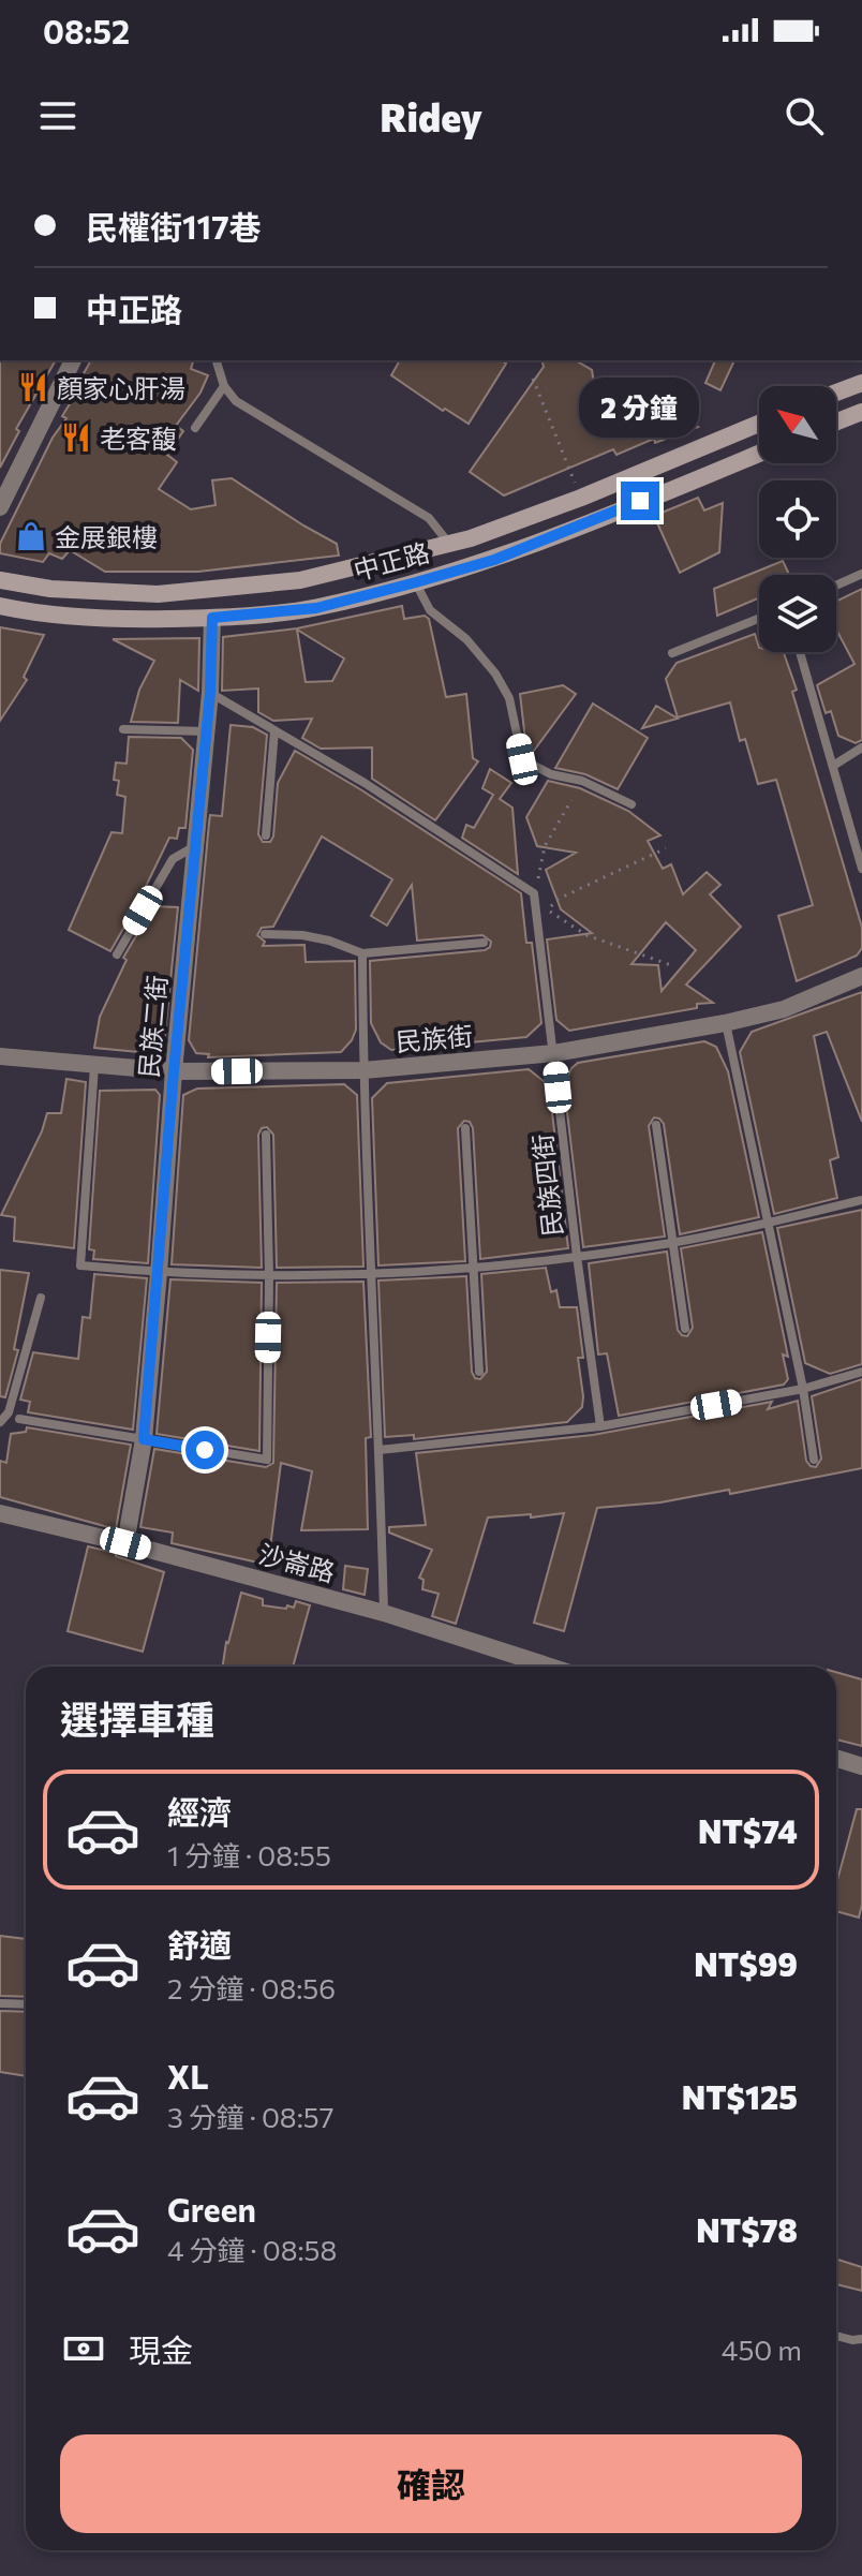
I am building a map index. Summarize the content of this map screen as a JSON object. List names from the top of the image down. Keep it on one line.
{"streets":{"main road":["中正路"],"street":["民族二街","民族街","沙崙路"],"lane":["民族四街"]},"crossings":[["中正路","民族二街"],["民族二街","民族街"],["民族二街","沙崙路"],["民族街","民族四街"]],"places":{"restaurant":["顏家心肝湯","老客馥"],"shop":["金展銀樓"]},"north":"top left","page":{"status":"08:52","header":"Ridey","banner":["民權街117巷","中正路"],"bubble":"2 分鐘","heading":"選擇車種","list":[{"name":"經濟","note":"1 分鐘 · 08:55","value":"NT$74"},{"name":"舒適","note":"2 分鐘 · 08:56","value":"NT$99"},{"name":"XL","note":"3 分鐘 · 08:57","value":"NT$125"},{"name":"Green","note":"4 分鐘 · 08:58","value":"NT$78"}],"pay":["現金","450 m"],"buttons":"確認"}}
